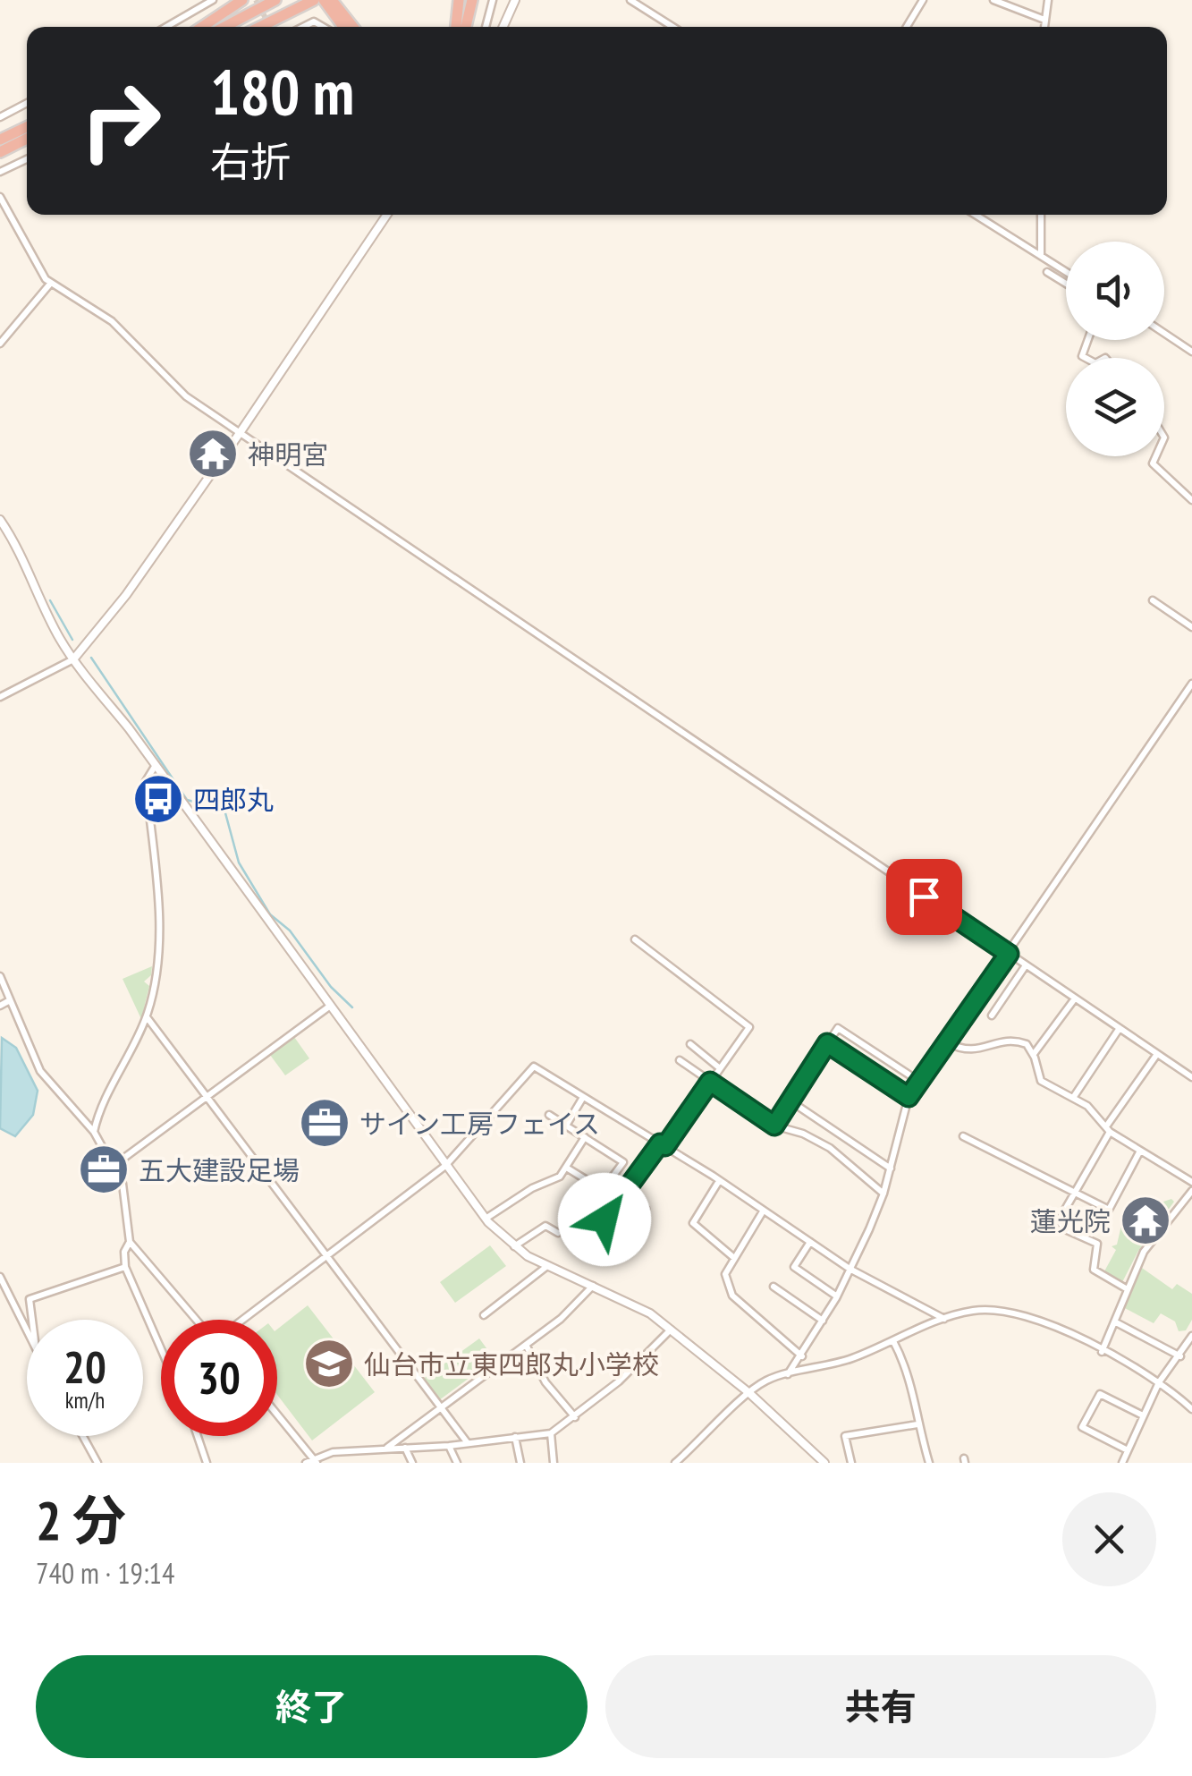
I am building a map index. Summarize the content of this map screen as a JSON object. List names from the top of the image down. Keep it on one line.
{"places":{"temple":["神明宮","蓮光院"],"bus stop":["四郎丸"],"office":["サイン工房フェイス","五大建設足場"],"school or university":["仙台市立東四郎丸小学校"]},"page":{"turn":["180 m","右折"],"speed":"20 km/h","limit":"30","heading":["2 分","740 m · 19:14"],"buttons":["終了","共有"]}}
